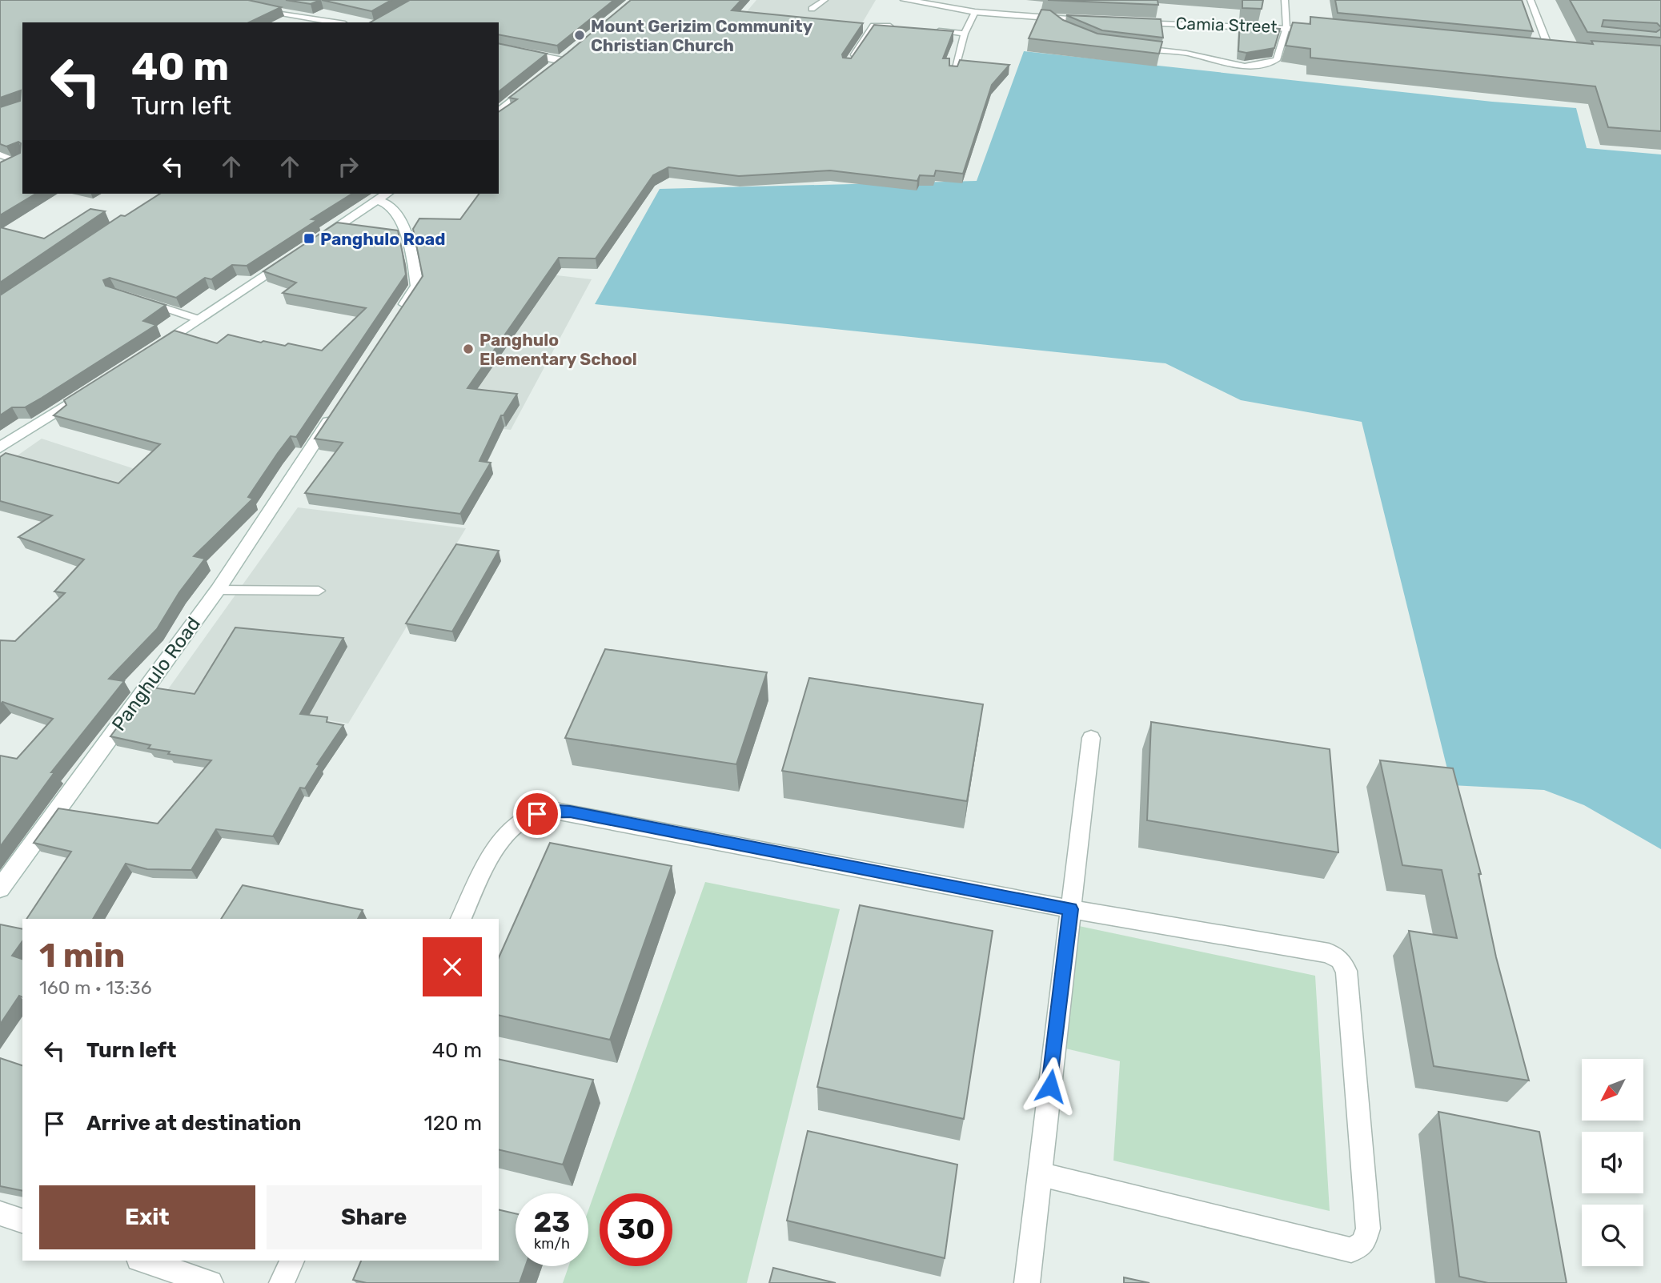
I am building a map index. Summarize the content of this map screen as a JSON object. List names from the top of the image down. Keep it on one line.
{"streets":{"street":["Camia Street","Panghulo Road"]},"places":{"other":["Mount Gerizim Community Christian Church","Panghulo Elementary School"],"transit":["Panghulo Road"]},"north":"bottom left","page":{"turn":["40 m","Turn left"],"heading":["1 min","160 m · 13:36"],"list":[{"name":"Turn left","value":"40 m"},{"name":"Arrive at destination","value":"120 m"}],"buttons":["Exit","Share"],"speed":"23 km/h","limit":"30"}}
